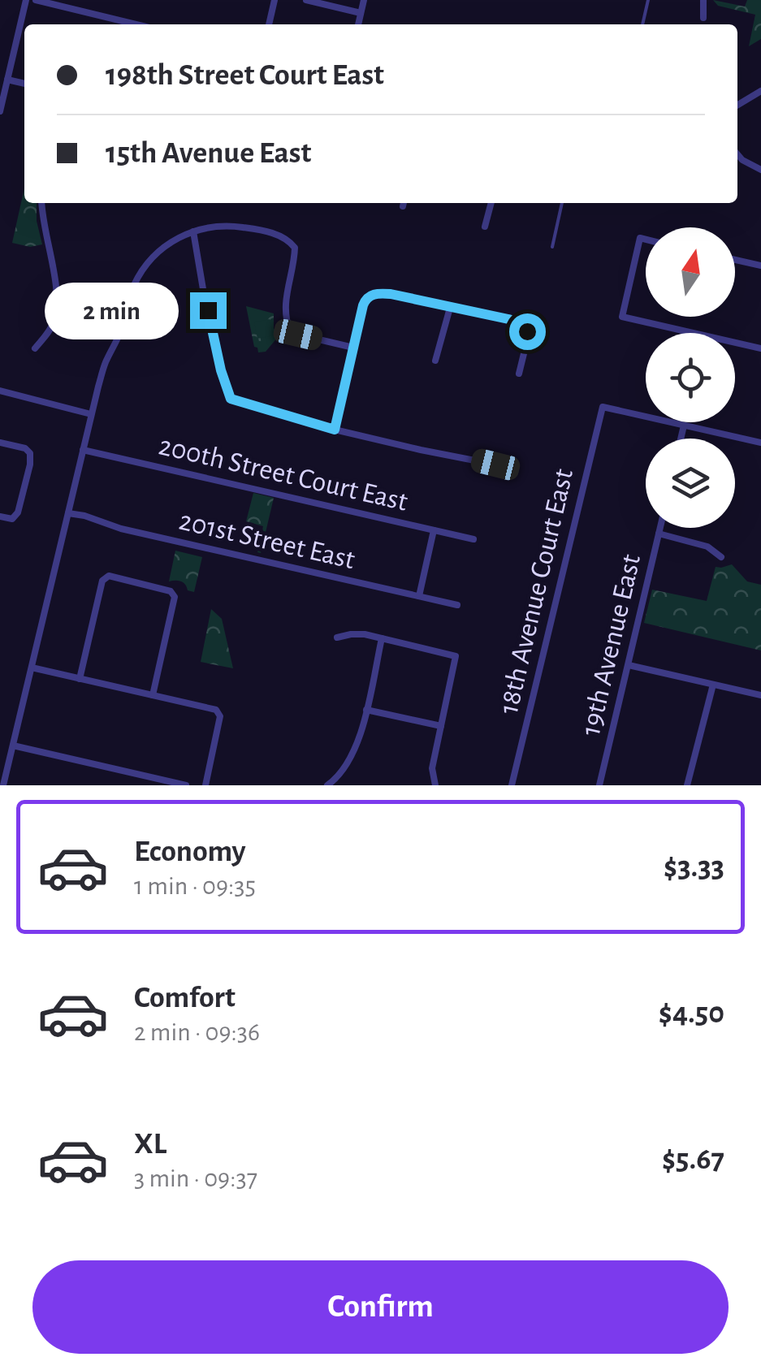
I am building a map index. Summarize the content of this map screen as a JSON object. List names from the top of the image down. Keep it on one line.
{"streets":{"street":["200th Street Court East","201st Street East","18th Avenue Court East","19th Avenue East"]},"north":"top","page":{"banner":["198th Street Court East","15th Avenue East"],"bubble":"2 min","list":[{"name":"Economy","note":"1 min · 09:35","value":"$3.33"},{"name":"Comfort","note":"2 min · 09:36","value":"$4.50"},{"name":"XL","note":"3 min · 09:37","value":"$5.67"}],"buttons":"Confirm"}}
